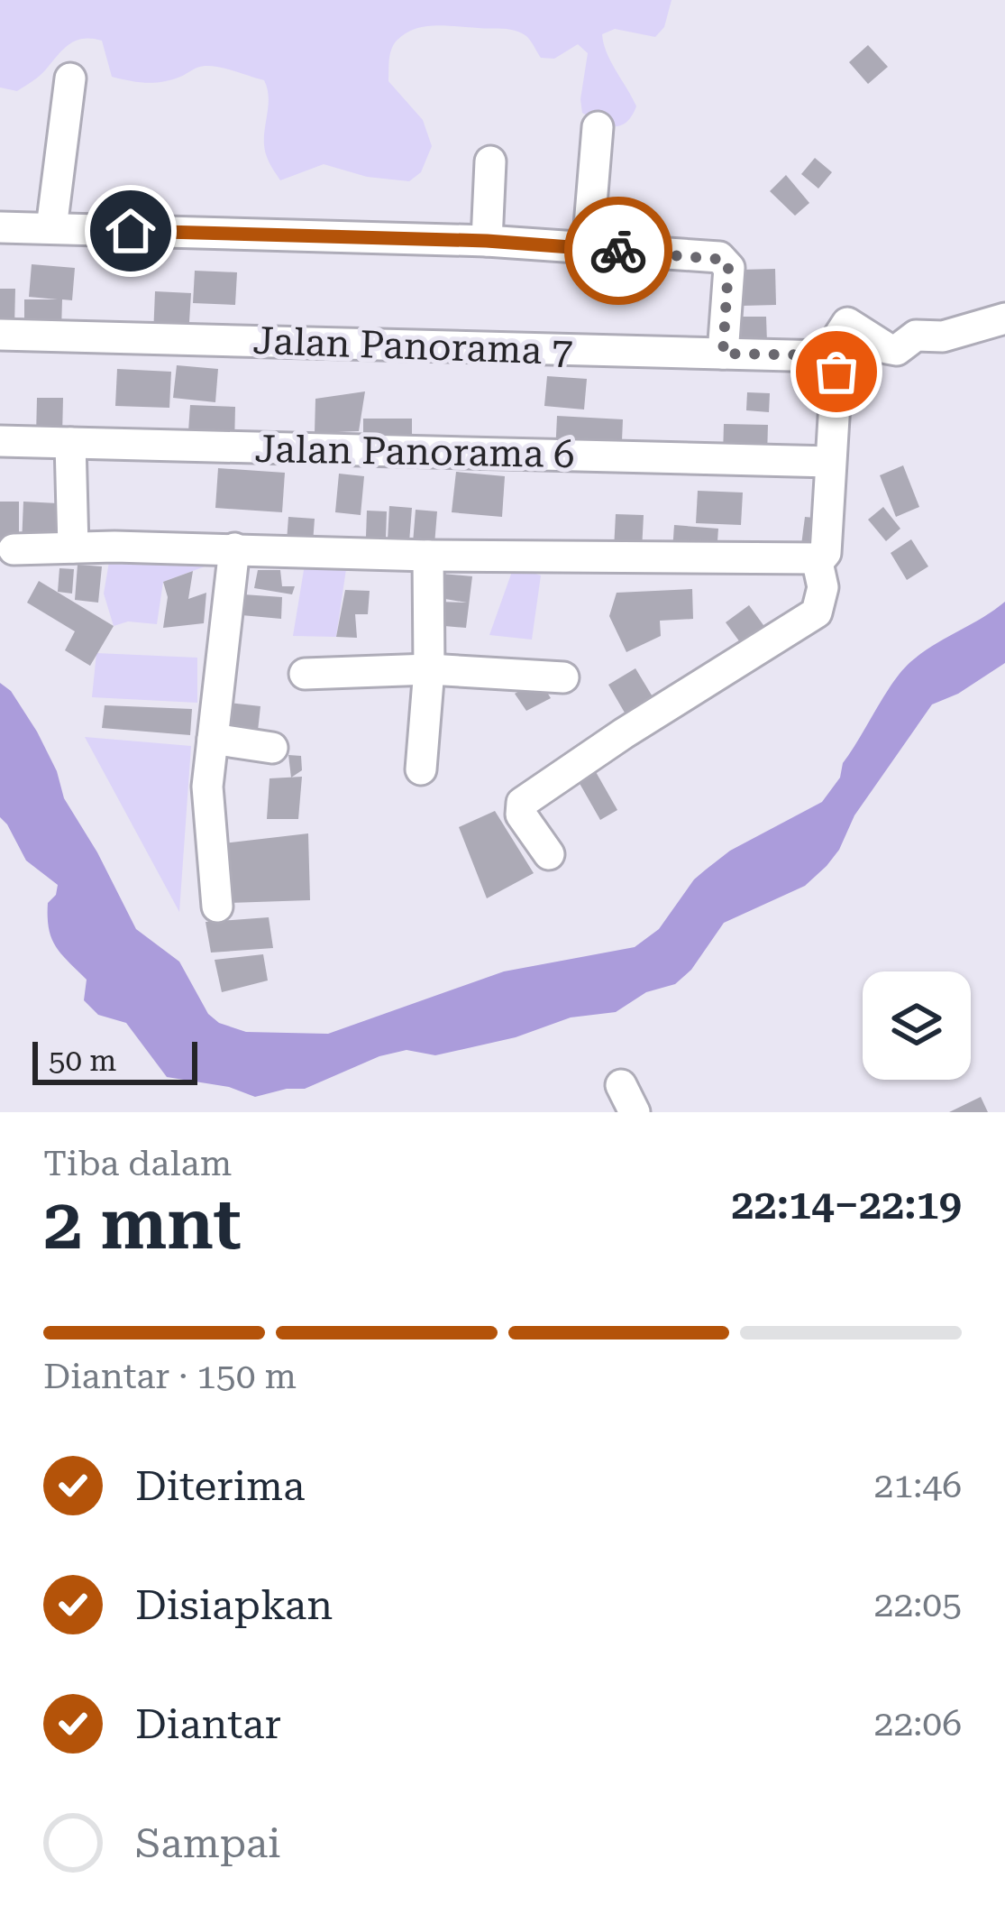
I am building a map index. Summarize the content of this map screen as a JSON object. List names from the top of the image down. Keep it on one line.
{"streets":{"street":["Jalan Panorama 7","Jalan Panorama 6"]},"scale_bar":"50 m","page":{"scale":"50 m","heading":["2 mnt","Tiba dalam","22:14–22:19"],"bar":"Diantar · 150 m","list":[["Diterima","21:46"],["Disiapkan","22:05"],["Diantar","22:06"],"Sampai"]}}
